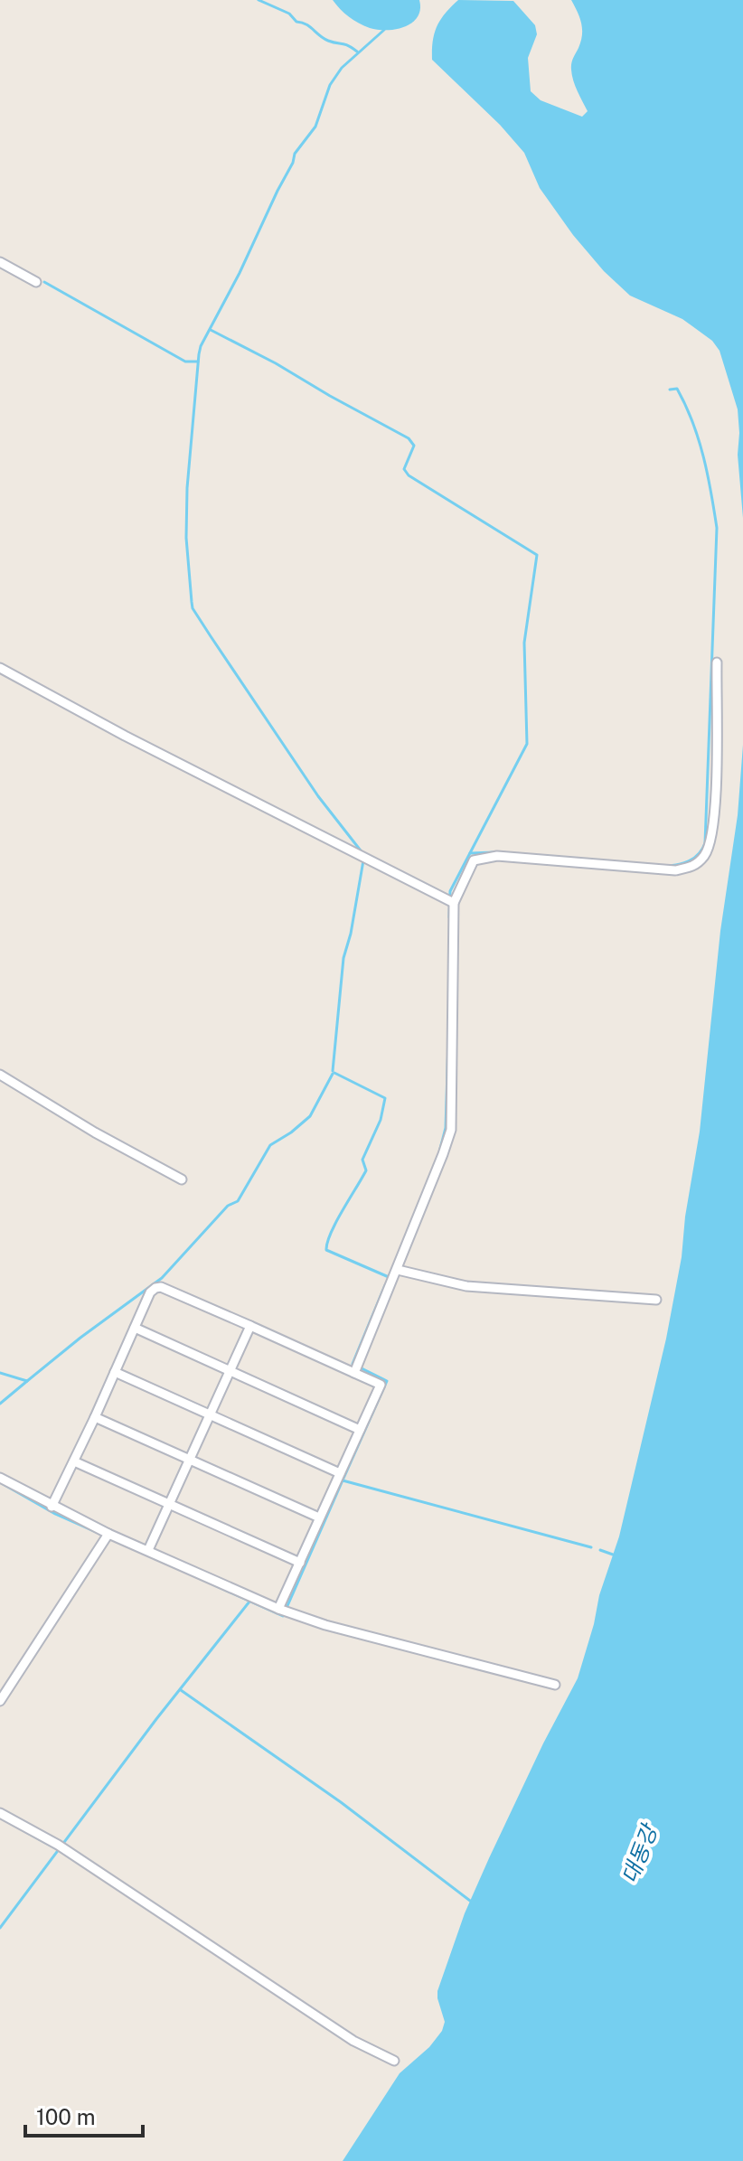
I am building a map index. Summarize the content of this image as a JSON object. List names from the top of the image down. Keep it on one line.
{"water":["대동강"],"scale_bar":"100 m"}
